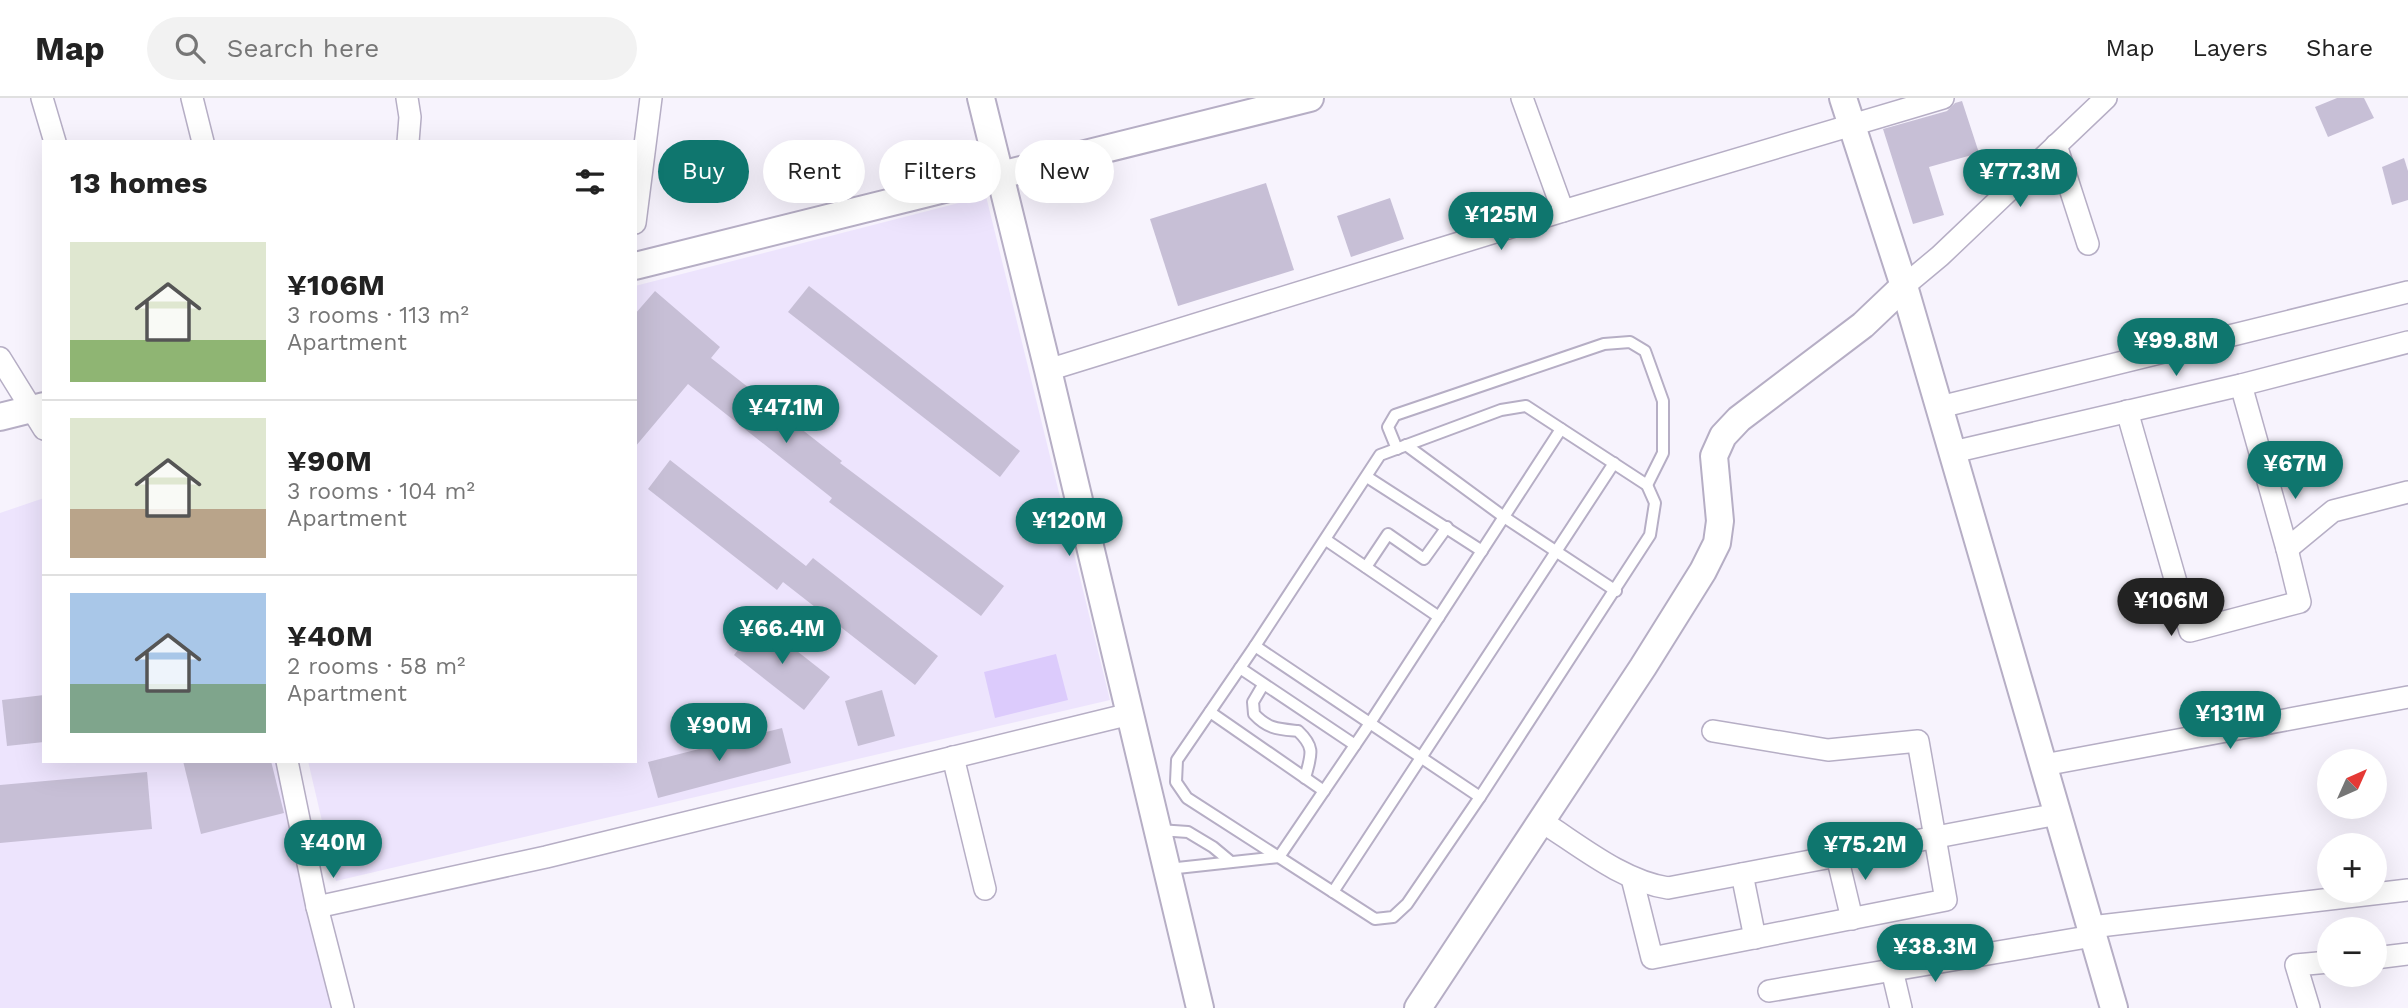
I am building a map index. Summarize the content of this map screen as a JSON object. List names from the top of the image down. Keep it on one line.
{"north":"top right","page":{"header":"Map","search":"Search here","nav":["Map","Layers","Share"],"chip":["Buy","Rent","Filters","New"],"heading":"13 homes","price":["¥77.3M","¥125M","¥99.8M","¥47.1M","¥67M","¥120M","¥106M","¥66.4M","¥131M","¥90M","¥40M","¥75.2M","¥38.3M"],"list":[{"name":"¥106M","note":"3 rooms · 113 m² · Apartment"},{"name":"¥90M","note":"3 rooms · 104 m² · Apartment"},{"name":"¥40M","note":"2 rooms · 58 m² · Apartment"}],"map_buttons":["+","−"]}}
